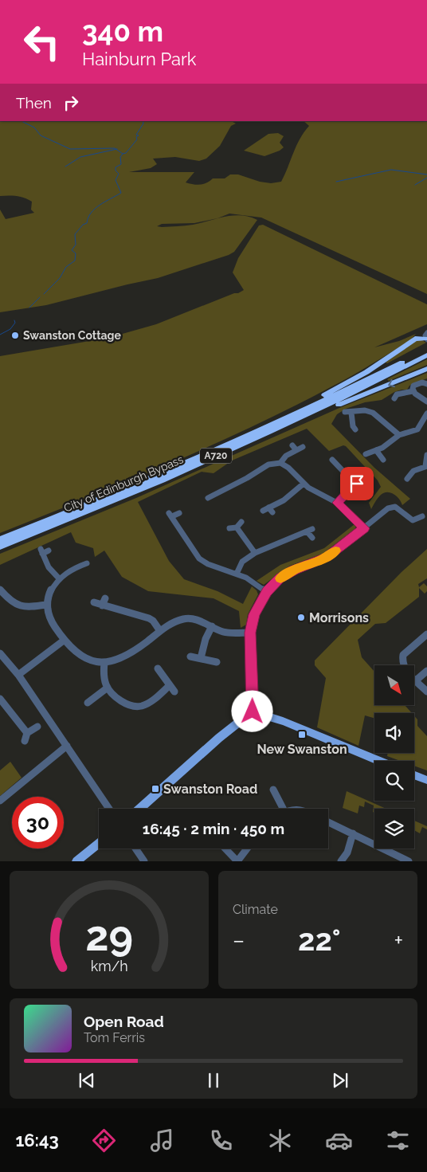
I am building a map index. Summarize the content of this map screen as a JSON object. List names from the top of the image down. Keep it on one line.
{"streets":{"highway":["A720","City of Edinburgh Bypass"]},"places":{"other":["Swanston Cottage","Morrisons"],"transit":["New Swanston","Swanston Road"]},"north":"bottom right","page":{"turn":["340 m","Hainburn Park"],"then":"Then","limit":"30","trip":"16:45 · 2 min · 450 m","tile":"Climate","heat":["−","22°","+"],"song":["Open Road","Tom Ferris"],"tabs":"16:43","gauge":["29","km/h"]}}
